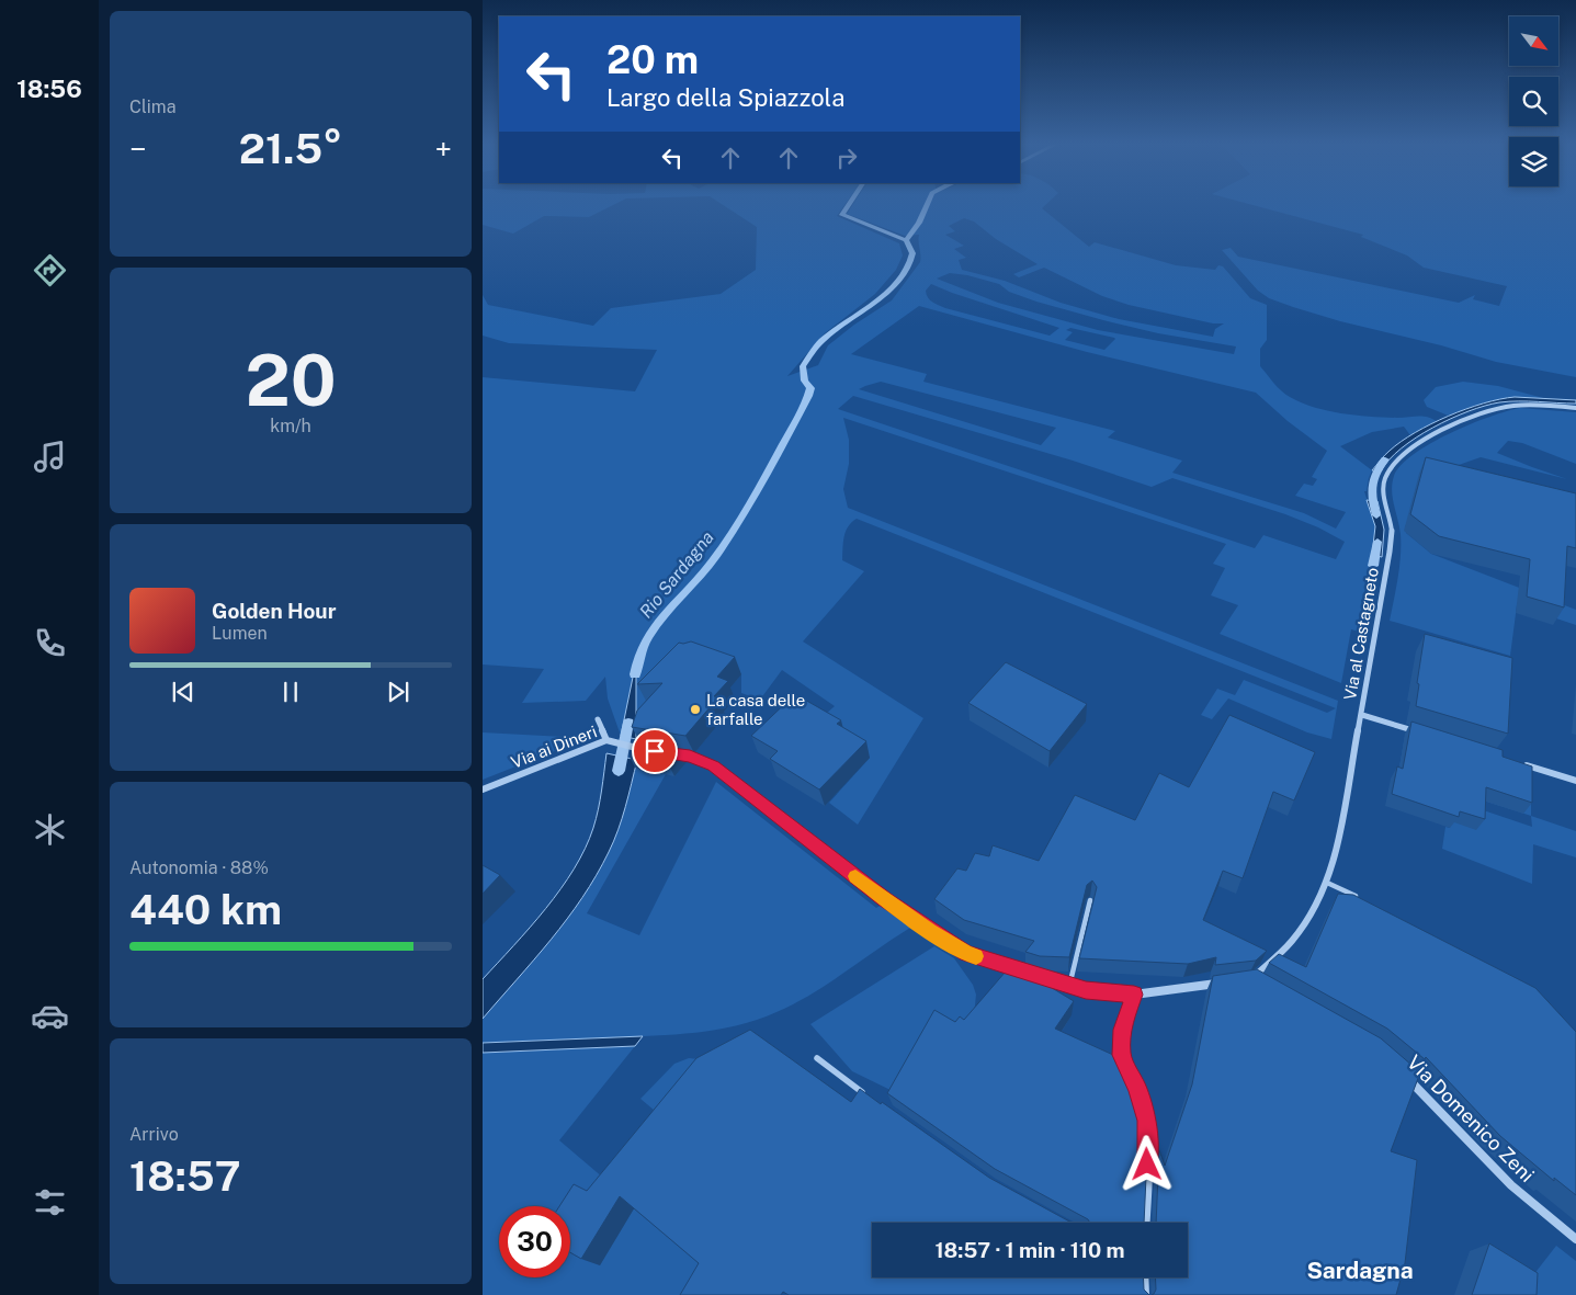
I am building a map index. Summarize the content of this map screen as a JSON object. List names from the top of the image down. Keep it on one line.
{"streets":{"street":["Via al Castagneto","Via ai Dineri","Via Domenico Zeni"]},"districts":["Sardagna"],"water":["Rio Sardagna"],"places":["La casa delle farfalle"],"north":"bottom right","page":{"tabs":"18:56","tile":["Clima",["20","km/h"],["Autonomia · 88%","440 km"],["Arrivo","18:57"]],"turn":["20 m","Largo della Spiazzola"],"heat":["−","21.5°","+"],"song":["Golden Hour","Lumen"],"limit":"30","trip":"18:57 · 1 min · 110 m"}}
